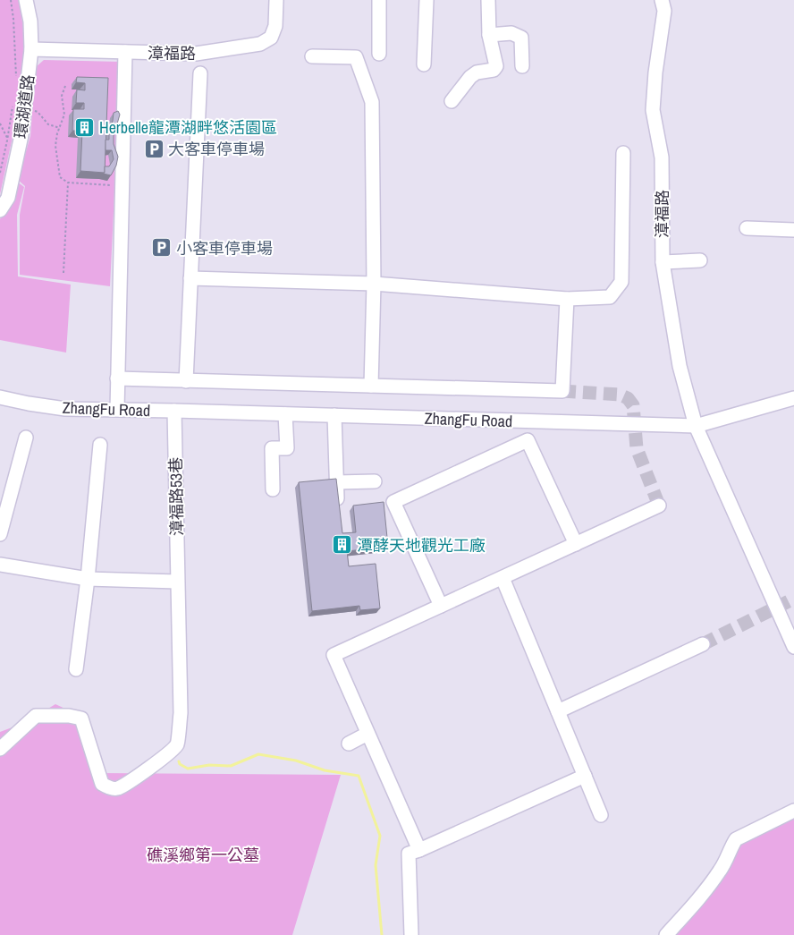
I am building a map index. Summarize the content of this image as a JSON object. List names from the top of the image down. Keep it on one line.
{"streets":{"street":["漳福路","環湖道路","ZhangFu Road","漳福路53巷"]},"crossings":[["漳福路","環湖道路"],["漳福路","ZhangFu Road"],["ZhangFu Road","漳福路53巷"]],"parks":["礁溪鄉第一公墓"],"places":{"building":["Herbelle龍潭湖畔悠活園區","潭酵天地觀光工廠"],"parking":["大客車停車場","小客車停車場"]}}
